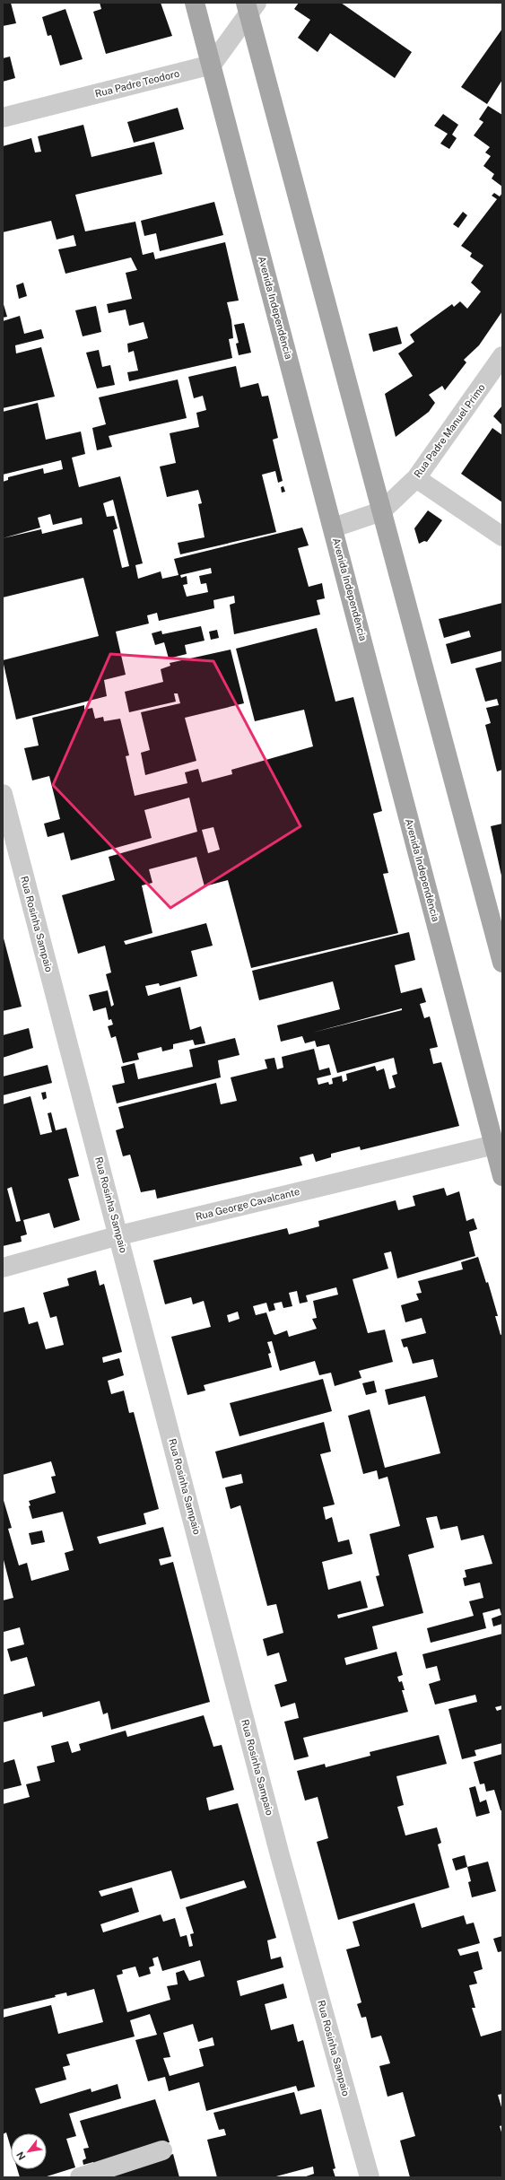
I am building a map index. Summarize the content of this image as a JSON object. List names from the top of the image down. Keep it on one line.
{"streets":{"main road":["Avenida Independência"],"street":["Rua Padre Teodoro","Rua Padre Manuel Primo","Rua Rosinha Sampaio","Rua George Cavalcante"]},"crossings":[["Rua Padre Teodoro","Avenida Independência"],["Avenida Independência","Rua Padre Manuel Primo"],["Avenida Independência","Rua George Cavalcante"],["Rua Rosinha Sampaio","Rua George Cavalcante"]],"north":"bottom left"}
